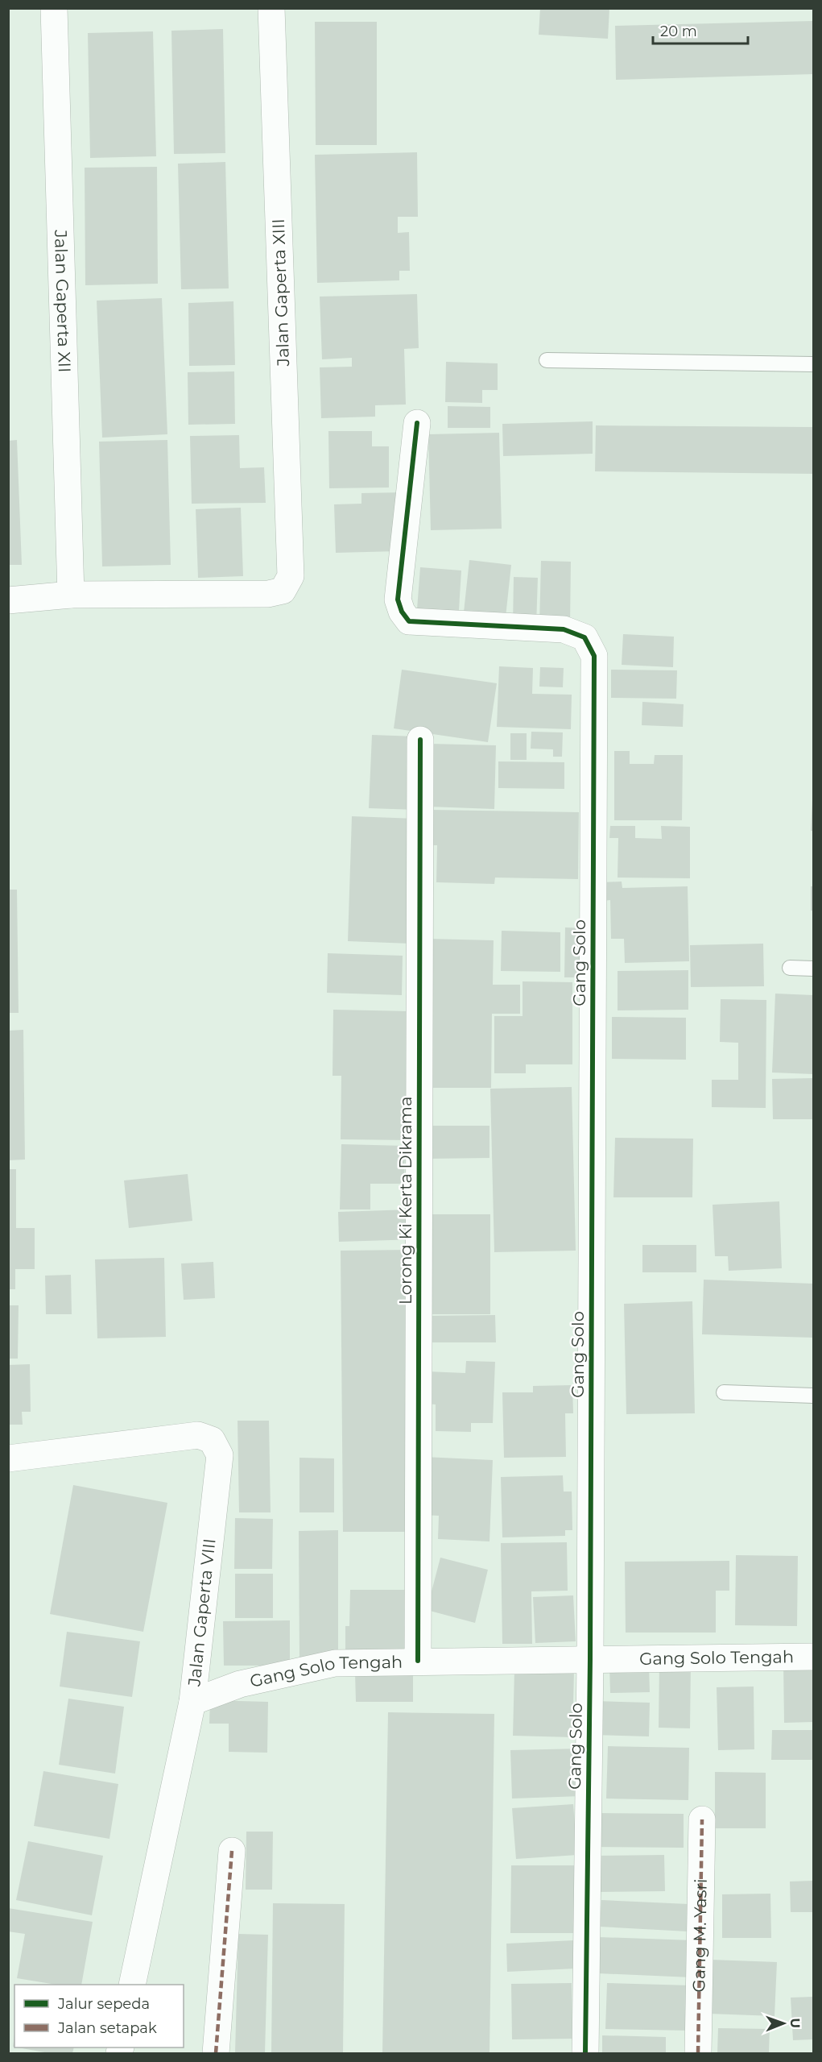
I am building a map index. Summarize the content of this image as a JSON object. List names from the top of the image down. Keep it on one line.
{"streets":{"street":["Jalan Gaperta XIII","Jalan Gaperta XII","Gang Solo","Lorong Ki Kerta Dikrama","Jalan Gaperta VIII","Gang Solo Tengah","Gang M. Yasri"]},"crossings":[["Jalan Gaperta XIII","Jalan Gaperta XII"],["Gang Solo","Gang Solo Tengah"],["Lorong Ki Kerta Dikrama","Gang Solo Tengah"],["Jalan Gaperta VIII","Gang Solo Tengah"]],"legend":["Jalur sepeda","Jalan setapak"],"scale_bar":"20 m","north":"right"}
